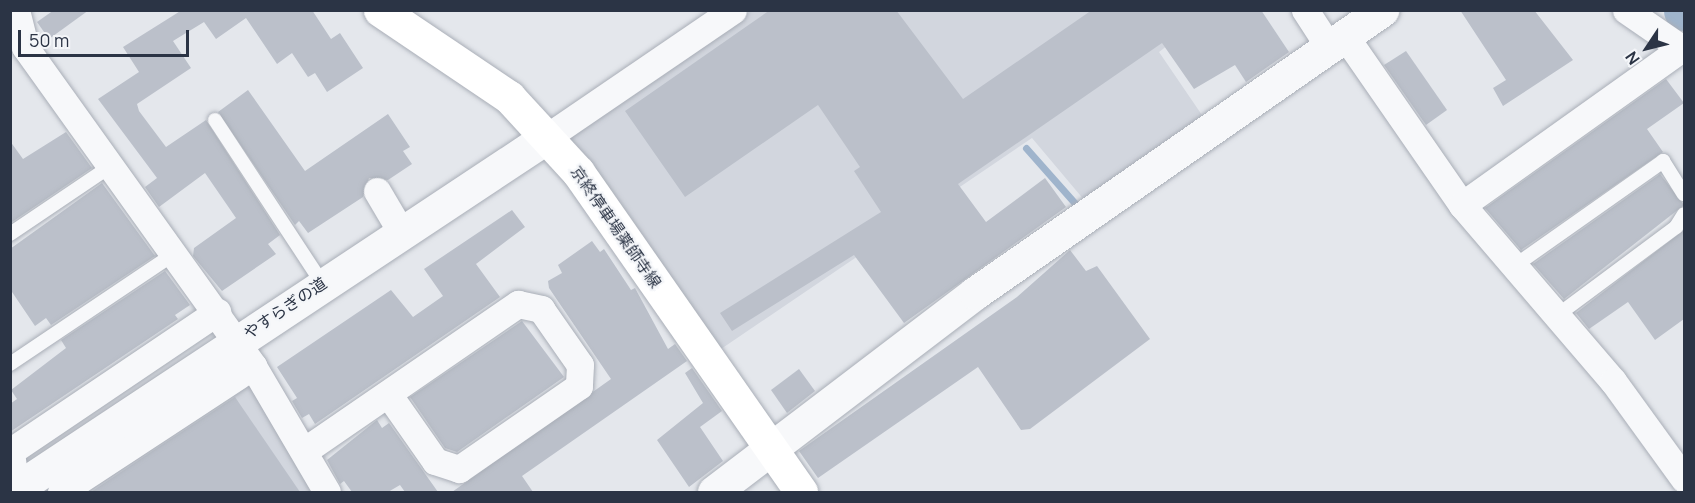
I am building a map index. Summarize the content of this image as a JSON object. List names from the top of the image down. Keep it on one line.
{"streets":{"main road":["京終停車場薬師寺線"],"street":["やすらぎの道"]},"crossings":[["京終停車場薬師寺線","やすらぎの道"]],"scale_bar":"50 m","north":"bottom left"}
